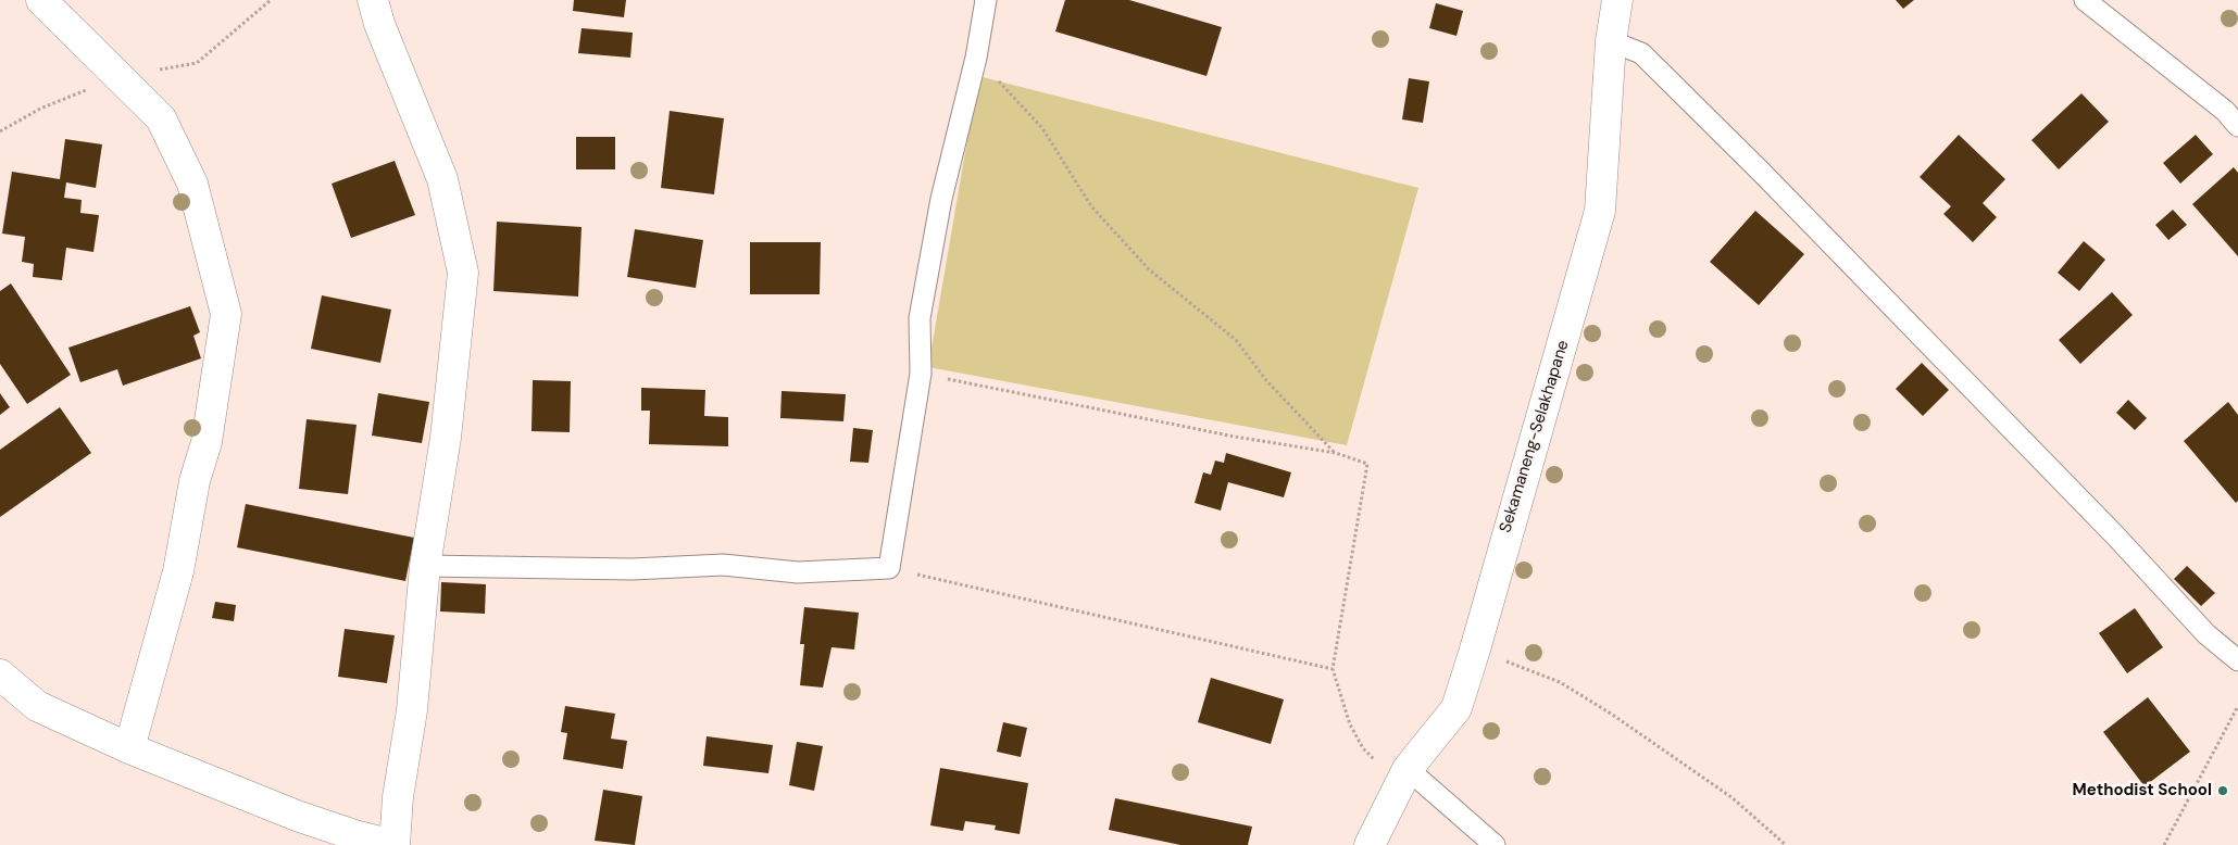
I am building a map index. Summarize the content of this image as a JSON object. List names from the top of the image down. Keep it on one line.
{"streets":{"street":["Sekamaneng-Selakhapane"]},"places":["Methodist School"]}
